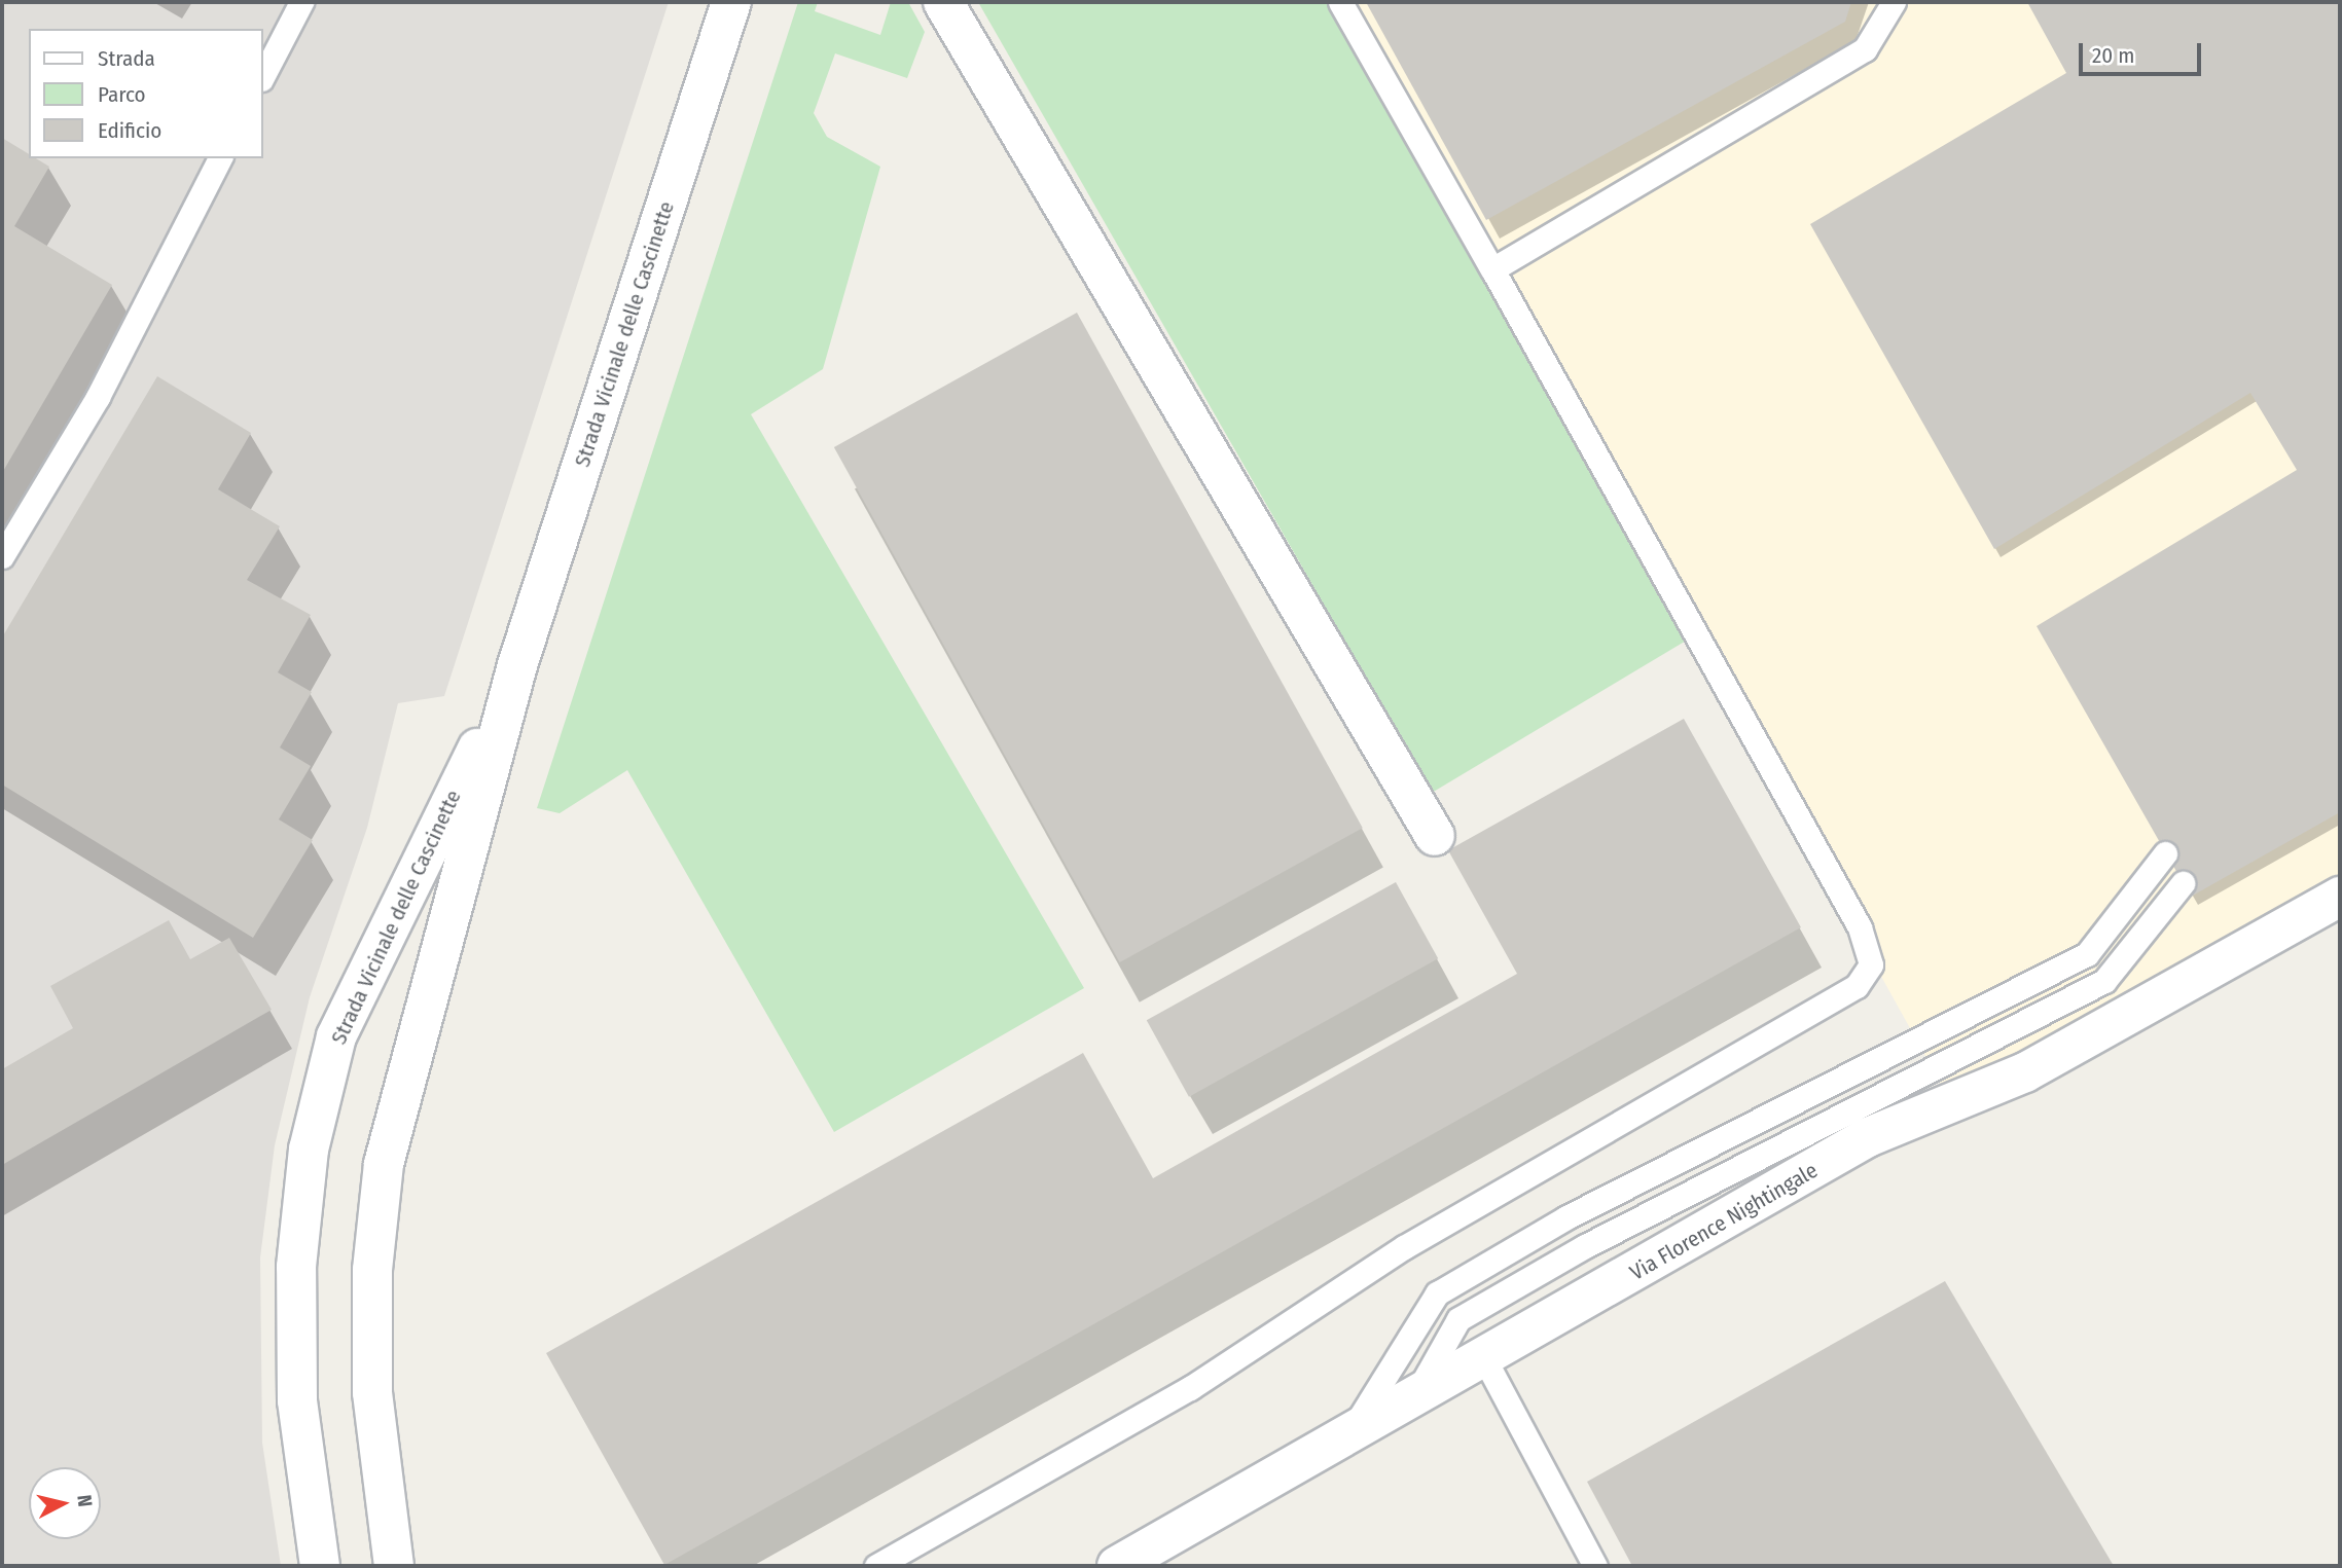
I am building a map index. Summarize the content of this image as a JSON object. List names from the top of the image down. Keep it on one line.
{"streets":{"street":["Strada Vicinale delle Cascinette","Via Florence Nightingale"]},"legend":["Strada","Parco","Edificio"],"scale_bar":"20 m","north":"right"}
